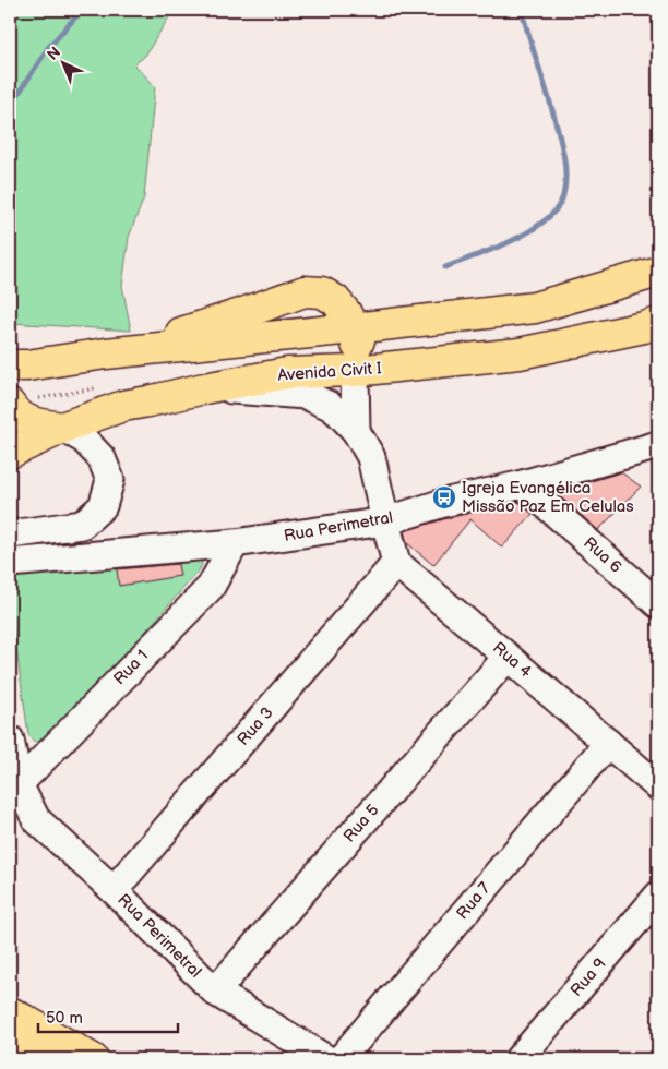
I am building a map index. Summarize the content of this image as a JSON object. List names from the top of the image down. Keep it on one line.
{"streets":{"main road":["Avenida Civit I"],"street":["Rua Perimetral","Rua 6","Rua 4","Rua 1","Rua 3","Rua 5","Rua 7","Rua 9"]},"crossings":[["Rua Perimetral","Rua 6"],["Rua Perimetral","Rua 1"],["Rua Perimetral","Rua 3"],["Rua Perimetral","Rua 5"],["Rua 4","Rua 3"],["Rua 4","Rua 5"],["Rua 4","Rua 7"]],"places":{"bus stop":["Igreja Evangélica Missão Paz Em Celulas"]},"scale_bar":"50 m","north":"top left"}
